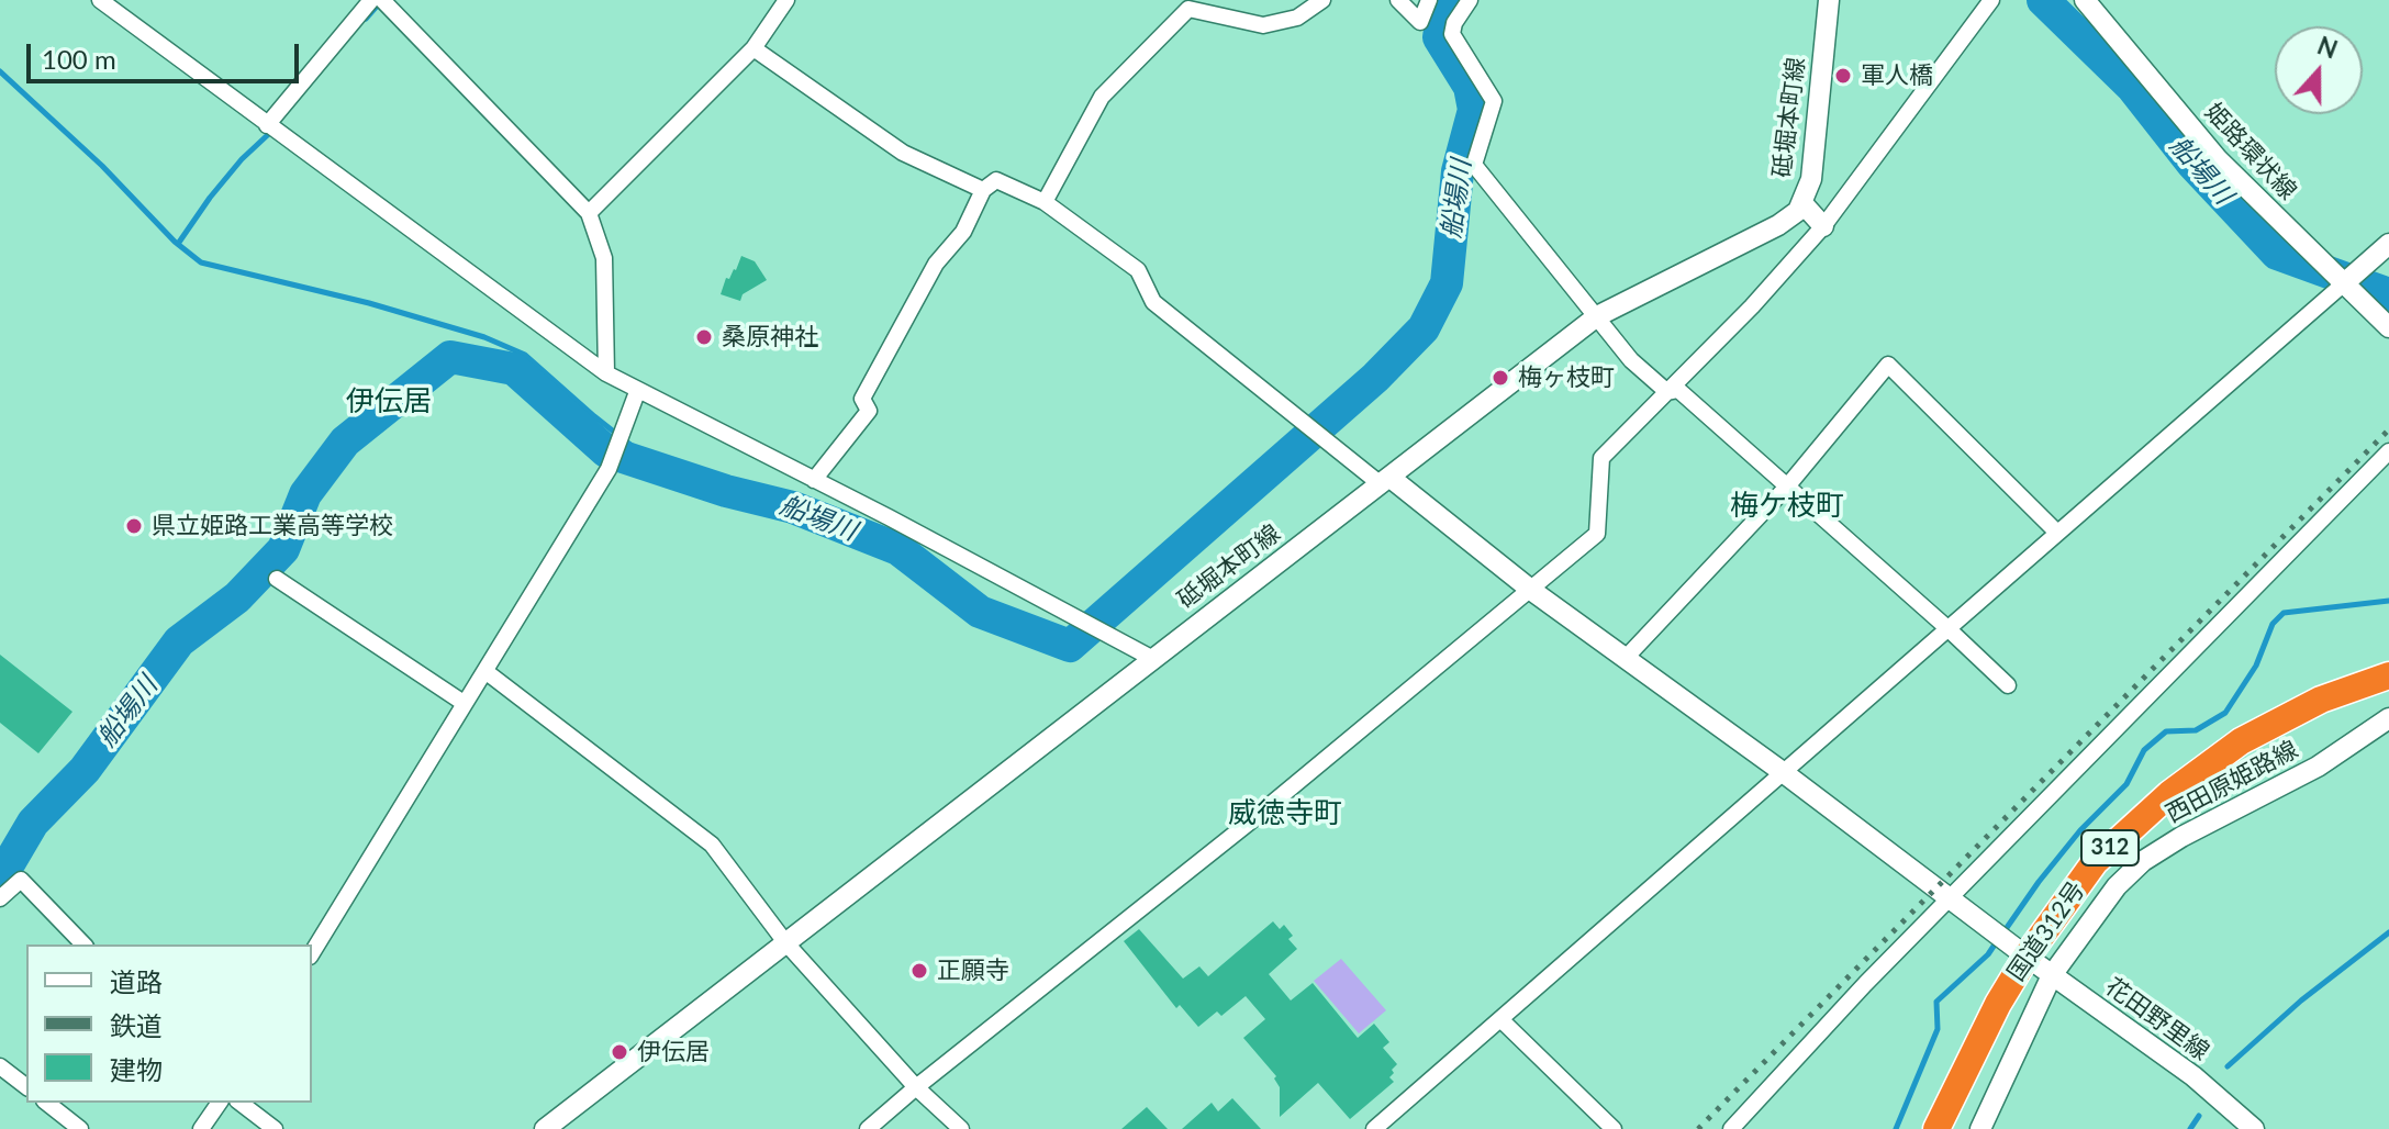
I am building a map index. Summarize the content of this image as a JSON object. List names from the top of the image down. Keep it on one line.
{"streets":{"highway":["312","国道312号"],"main road":["砥堀本町線","姫路環状線","西田原姫路線","花田野里線"]},"crossings":[["砥堀本町線","花田野里線"],["西田原姫路線","花田野里線"],["国道312号","花田野里線"]],"districts":["伊伝居","梅ケ枝町","威徳寺町"],"water":["船場川"],"places":["軍人橋","桑原神社","梅ヶ枝町","県立姫路工業高等学校","正願寺","伊伝居"],"legend":["道路","鉄道","建物"],"scale_bar":"100 m","north":"top"}
